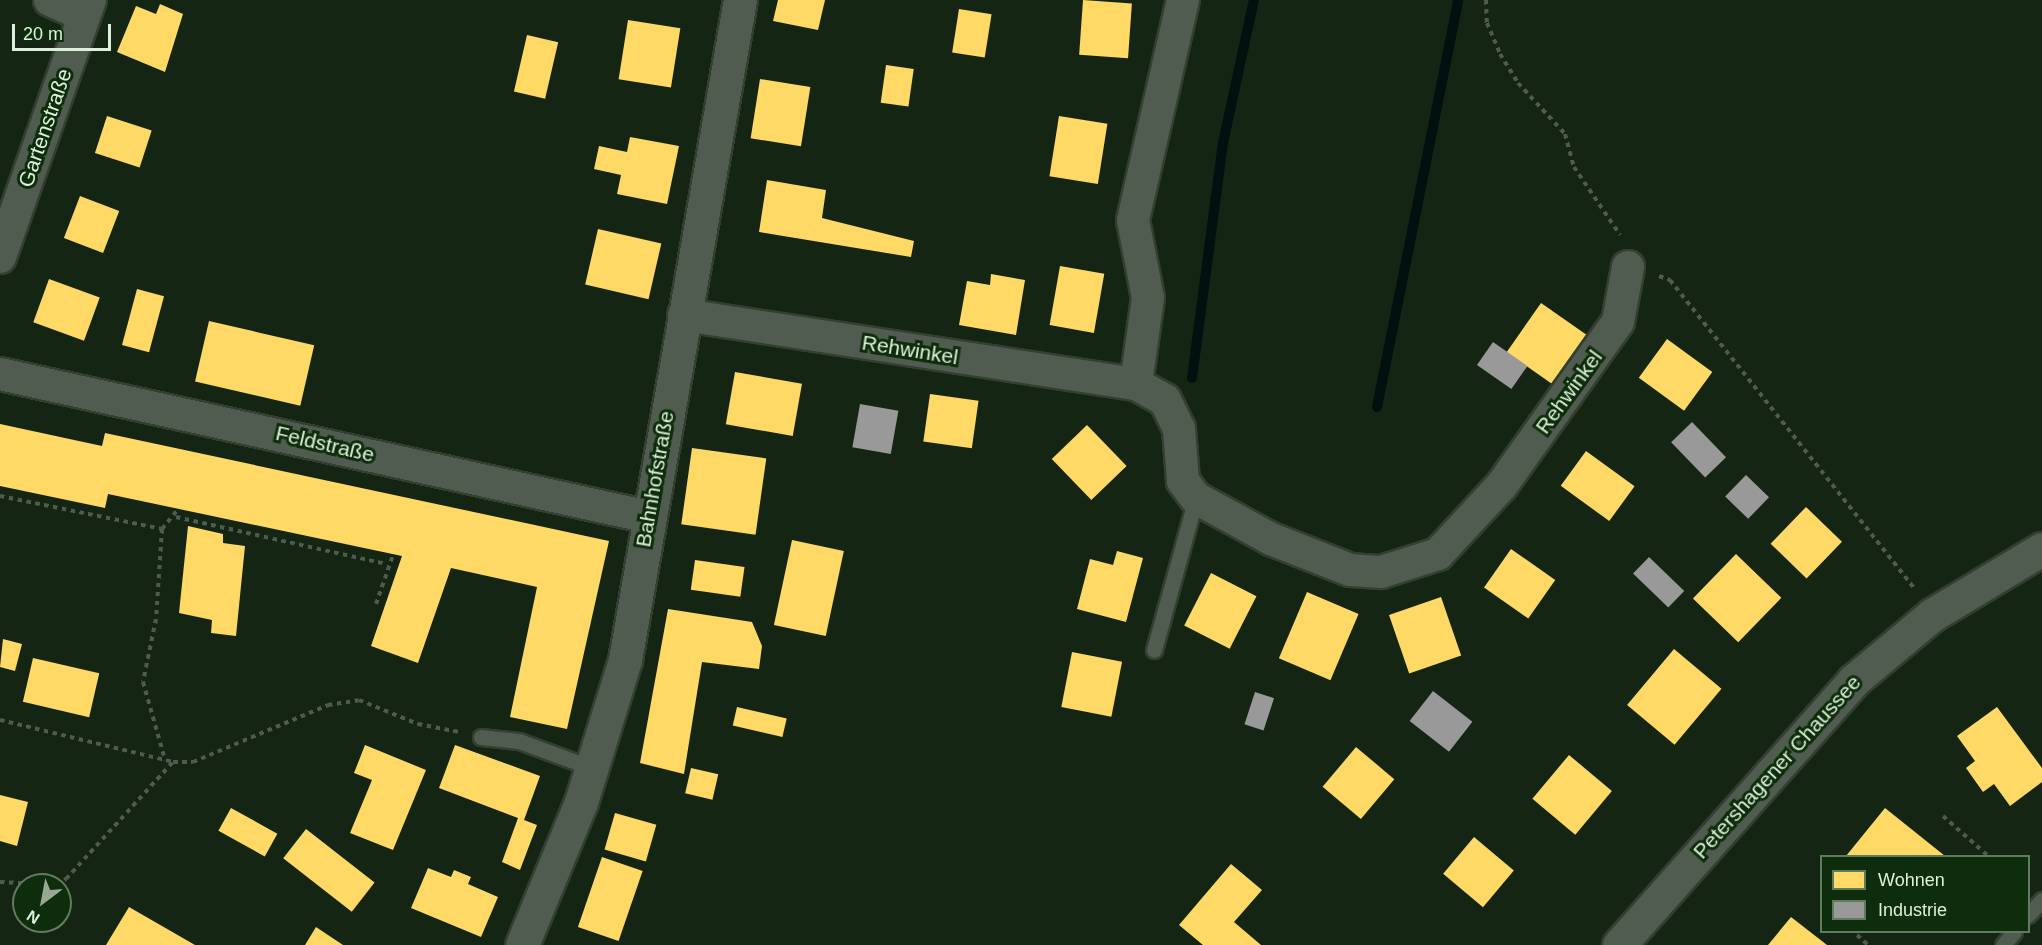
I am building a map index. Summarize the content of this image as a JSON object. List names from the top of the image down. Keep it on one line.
{"streets":{"main road":["Bahnhofstraße","Petershagener Chaussee"],"street":["Gartenstraße","Rehwinkel","Feldstraße"]},"crossings":[["Rehwinkel","Bahnhofstraße"],["Feldstraße","Bahnhofstraße"]],"legend":["Wohnen","Industrie"],"scale_bar":"20 m","north":"bottom left"}
